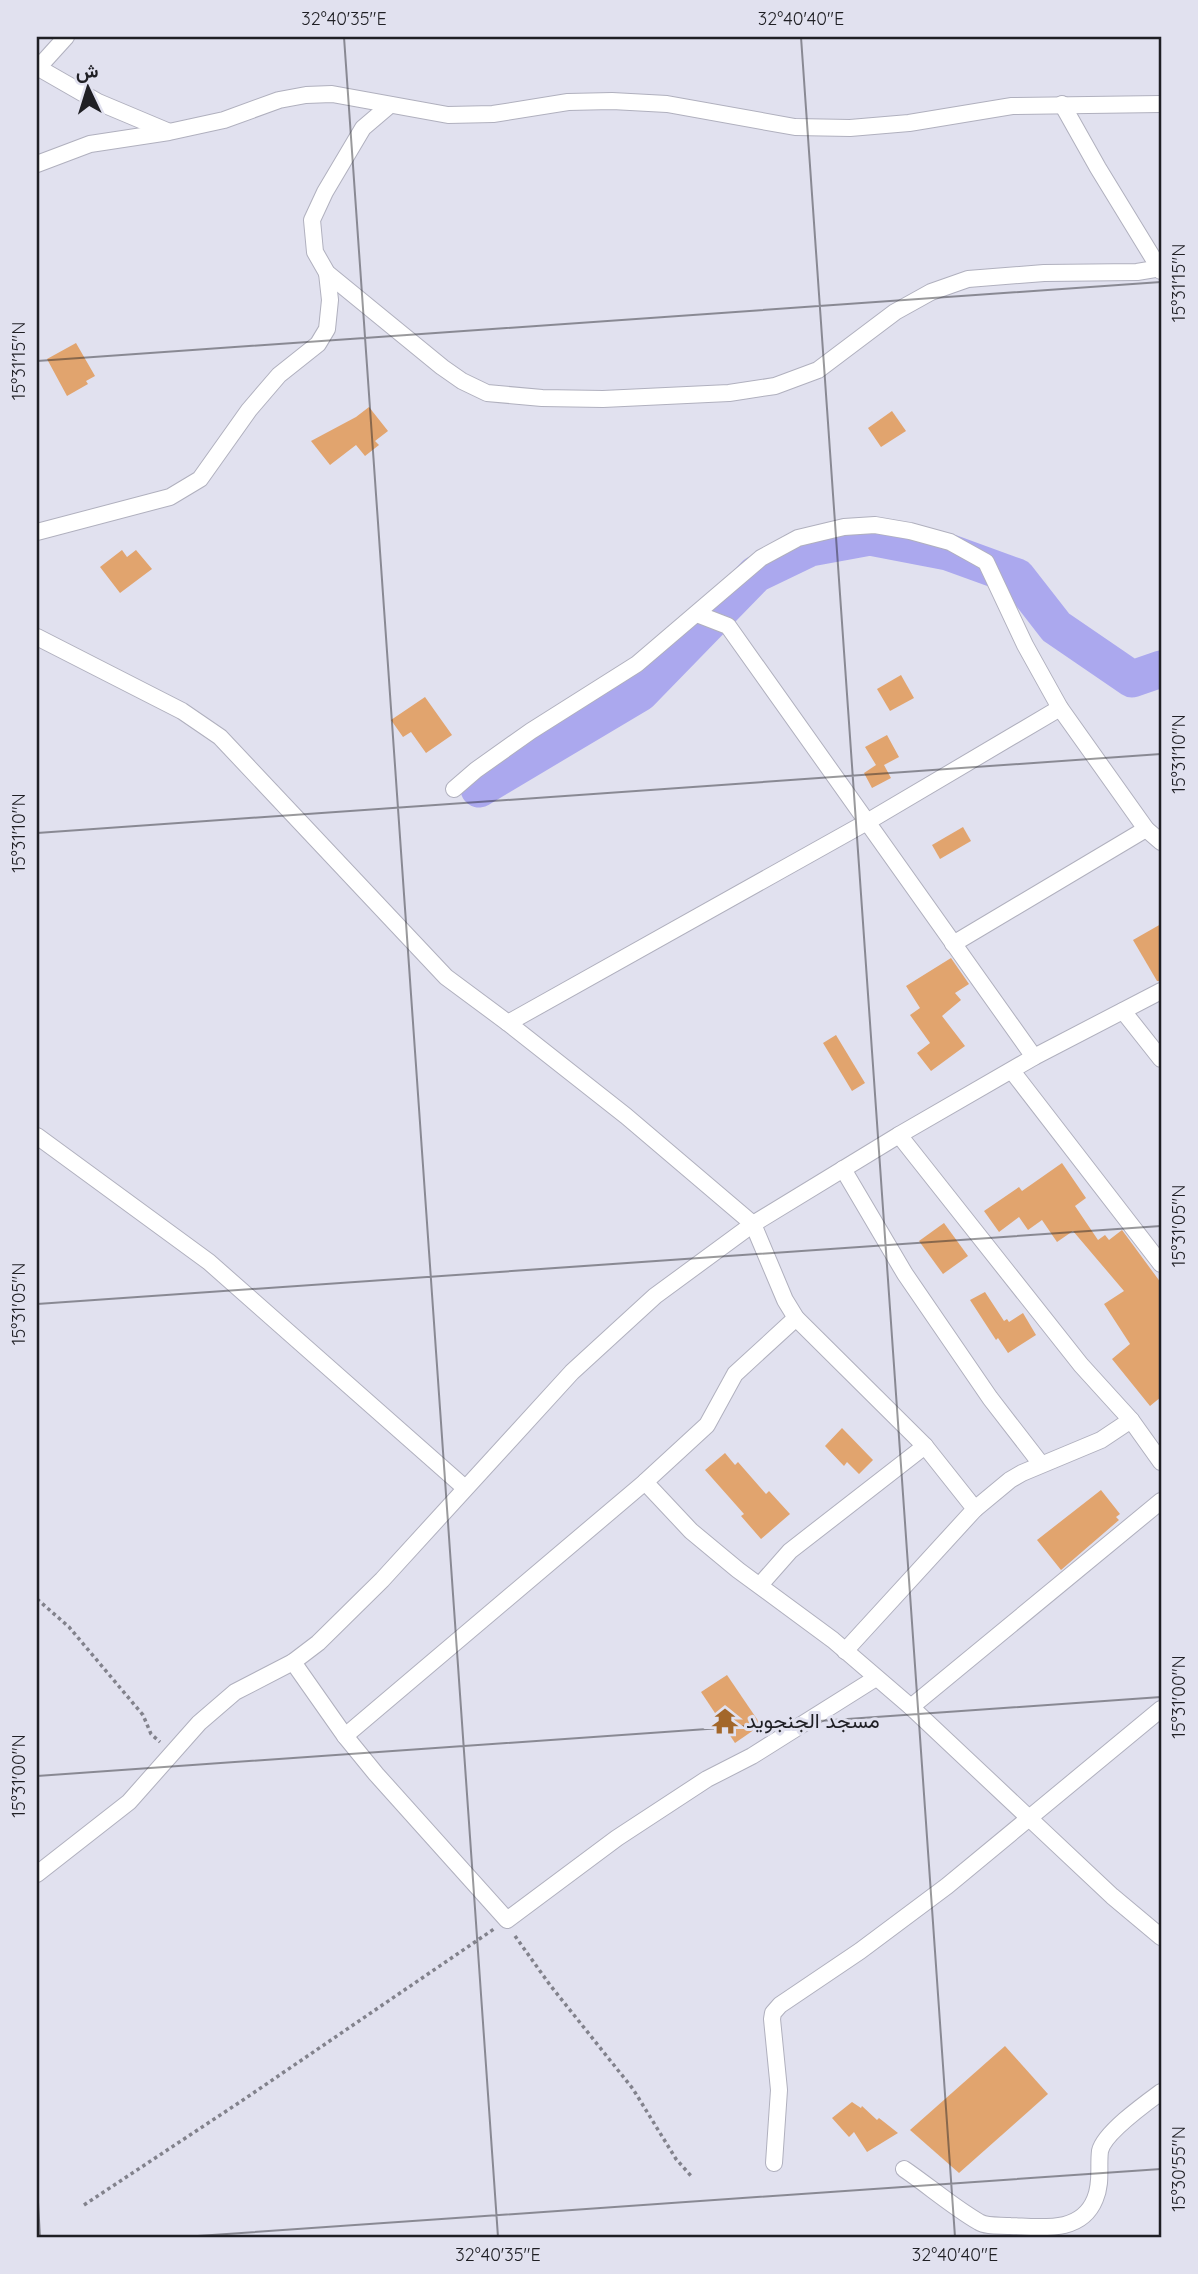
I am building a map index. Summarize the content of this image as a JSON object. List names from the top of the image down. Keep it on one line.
{"places":{"temple":["مسجد الجنجويد"]},"north":"top","coordinates":["32°40'35\"E","32°40'40\"E","15°31'15\"N","15°31'10\"N","15°31'05\"N","15°31'00\"N","15°30'55\"N"]}
